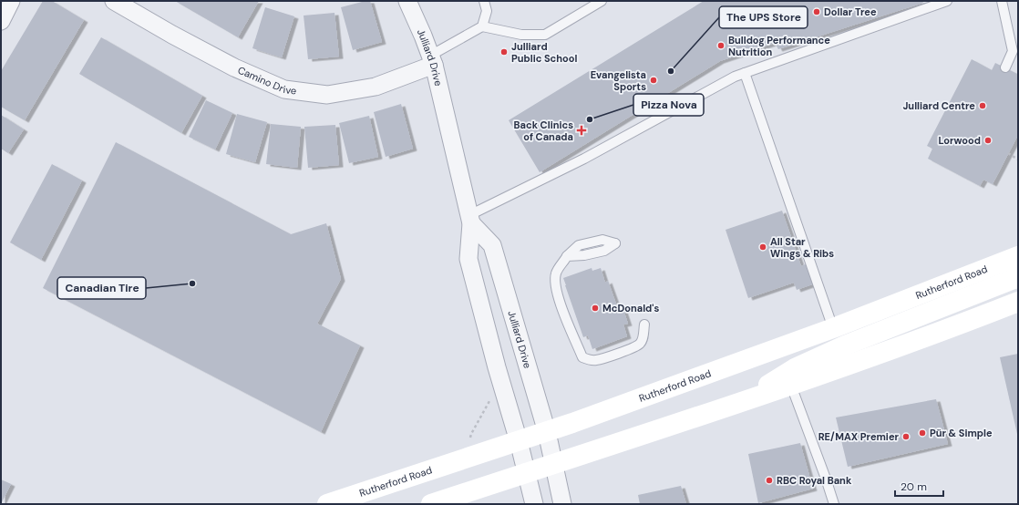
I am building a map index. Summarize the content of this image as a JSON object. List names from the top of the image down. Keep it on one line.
{"streets":{"main road":["Rutherford Road"],"street":["Julliard Drive","Camino Drive"]},"crossings":[["Julliard Drive","Camino Drive"],["Julliard Drive","Rutherford Road"]],"places":{"other":["Dollar Tree","Bulldog Performance Nutrition","Julliard Public School","The UPS Store","Evangelista Sports","Julliard Centre","Pizza Nova","Lorwood","All Star Wings & Ribs","Canadian Tire","McDonald's","Pür & Simple","RE/MAX Premier","RBC Royal Bank"],"health":["Back Clinics of Canada"]},"scale_bar":"20 m"}
